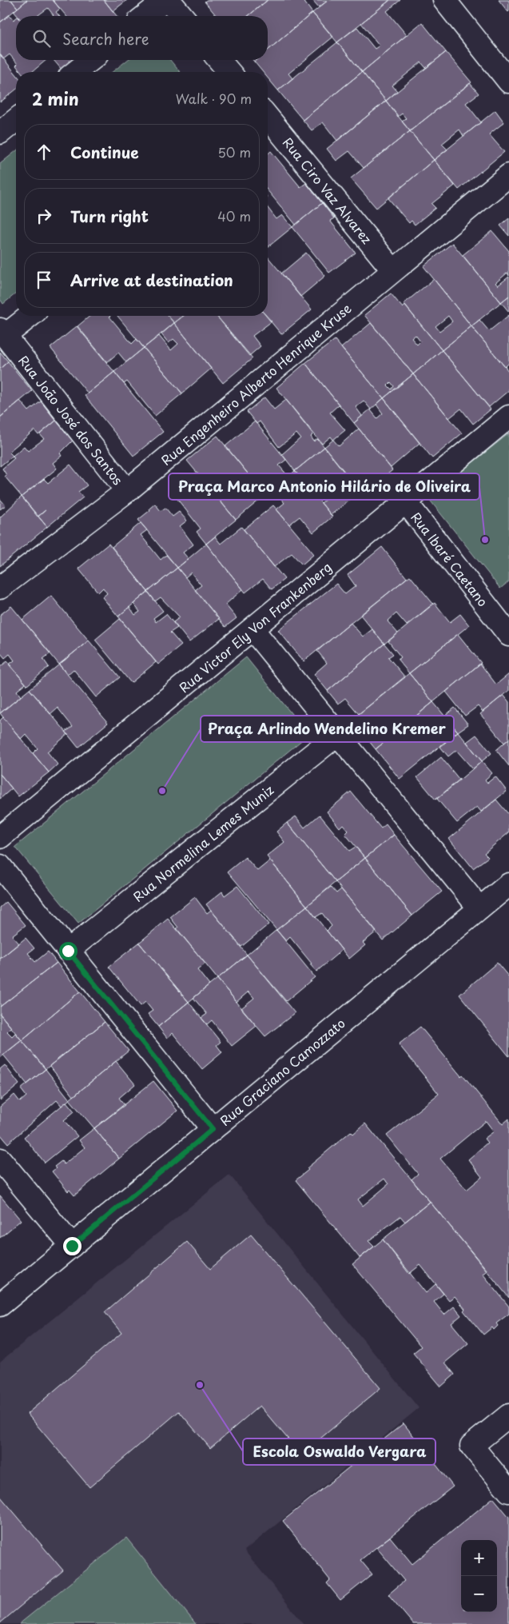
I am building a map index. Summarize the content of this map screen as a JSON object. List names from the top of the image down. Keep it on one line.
{"streets":{"street":["Rua Ciro Vaz Alvarez","Rua Engenheiro Alberto Henrique Kruse","Rua João José dos Santos","Rua Ibaré Caetano","Rua Victor Ely Von Frankenberg","Rua Normelina Lemes Muniz","Rua Graciano Camozzato"]},"crossings":[["Rua Ciro Vaz Alvarez","Rua Engenheiro Alberto Henrique Kruse"],["Rua Engenheiro Alberto Henrique Kruse","Rua João José dos Santos"],["Rua Ibaré Caetano","Rua Victor Ely Von Frankenberg"]],"places":["Praça Marco Antonio Hilário de Oliveira","Praça Arlindo Wendelino Kremer","Escola Oswaldo Vergara"],"page":{"search":"Search here","heading":["2 min","Walk · 90 m"],"list":[["Continue","50 m"],["Turn right","40 m"],"Arrive at destination"],"map_buttons":["+","−"]}}
